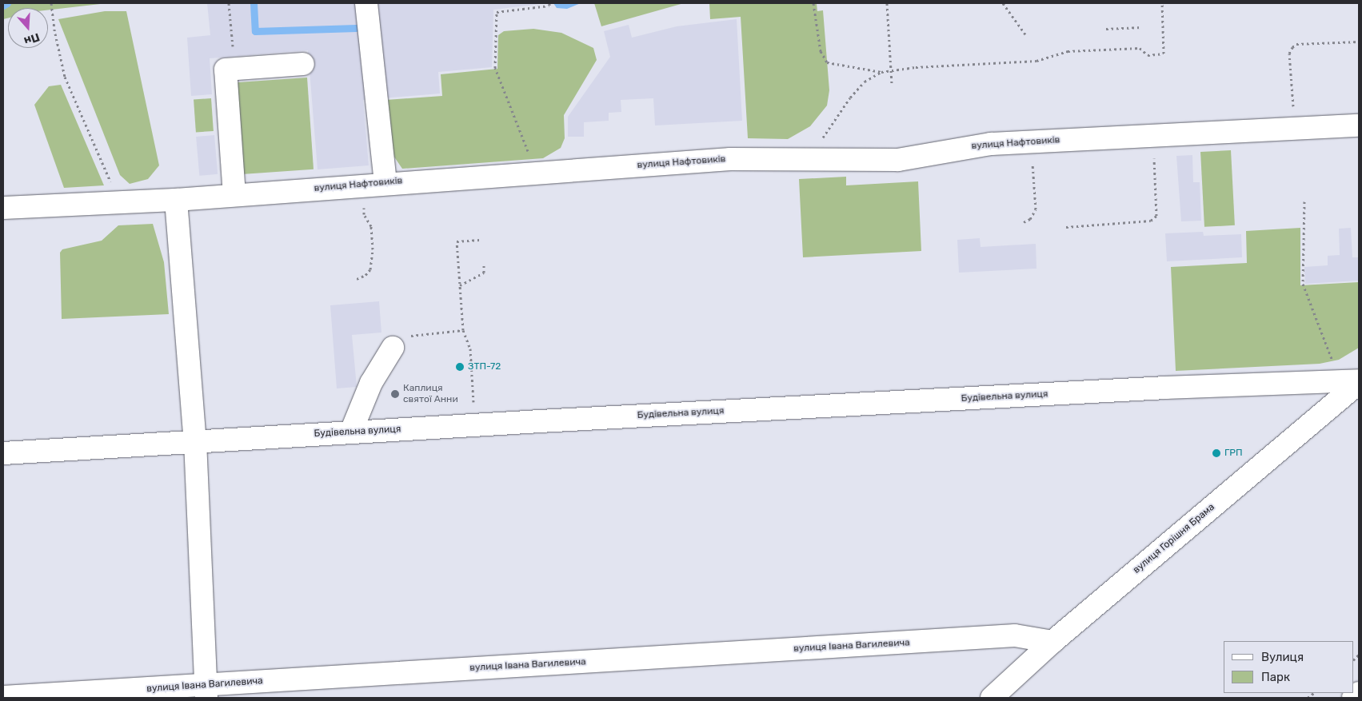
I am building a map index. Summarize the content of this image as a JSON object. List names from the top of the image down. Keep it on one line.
{"streets":{"street":["вулиця Нафтовиків","Будівельна вулиця","вулиця Горішня Брама","вулиця Івана Вагилевича"]},"crossings":[["Будівельна вулиця","вулиця Горішня Брама"],["вулиця Горішня Брама","вулиця Івана Вагилевича"]],"places":["ЗТП-72","Каплиця святої Анни","ГРП"],"legend":["Вулиця","Парк"],"north":"bottom"}
